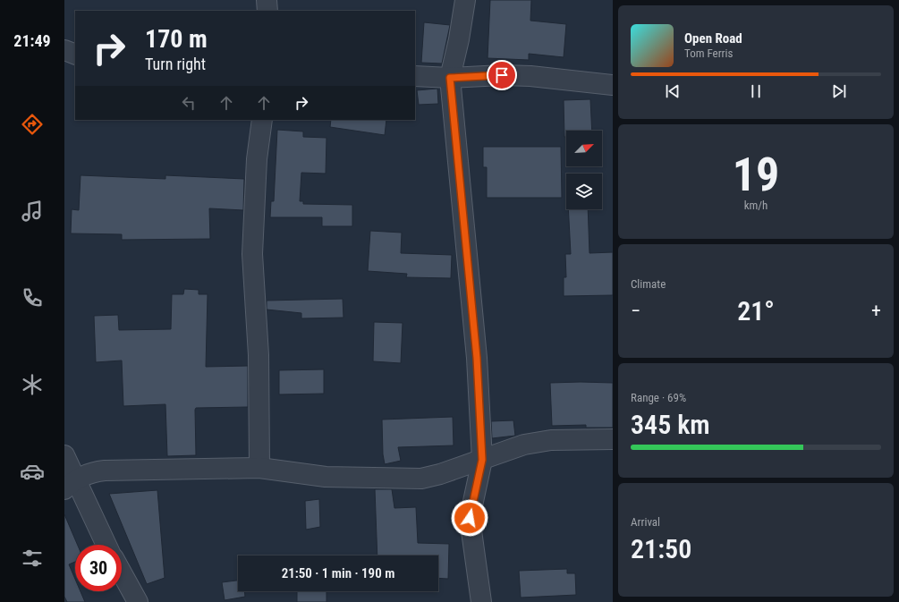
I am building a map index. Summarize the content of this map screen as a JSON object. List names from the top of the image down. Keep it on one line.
{"north":"top right","page":{"tabs":"21:49","turn":["170 m","Turn right"],"song":["Open Road","Tom Ferris"],"tile":[["19","km/h"],"Climate",["Range · 69%","345 km"],["Arrival","21:50"]],"heat":["−","21°","+"],"limit":"30","trip":"21:50 · 1 min · 190 m"}}
